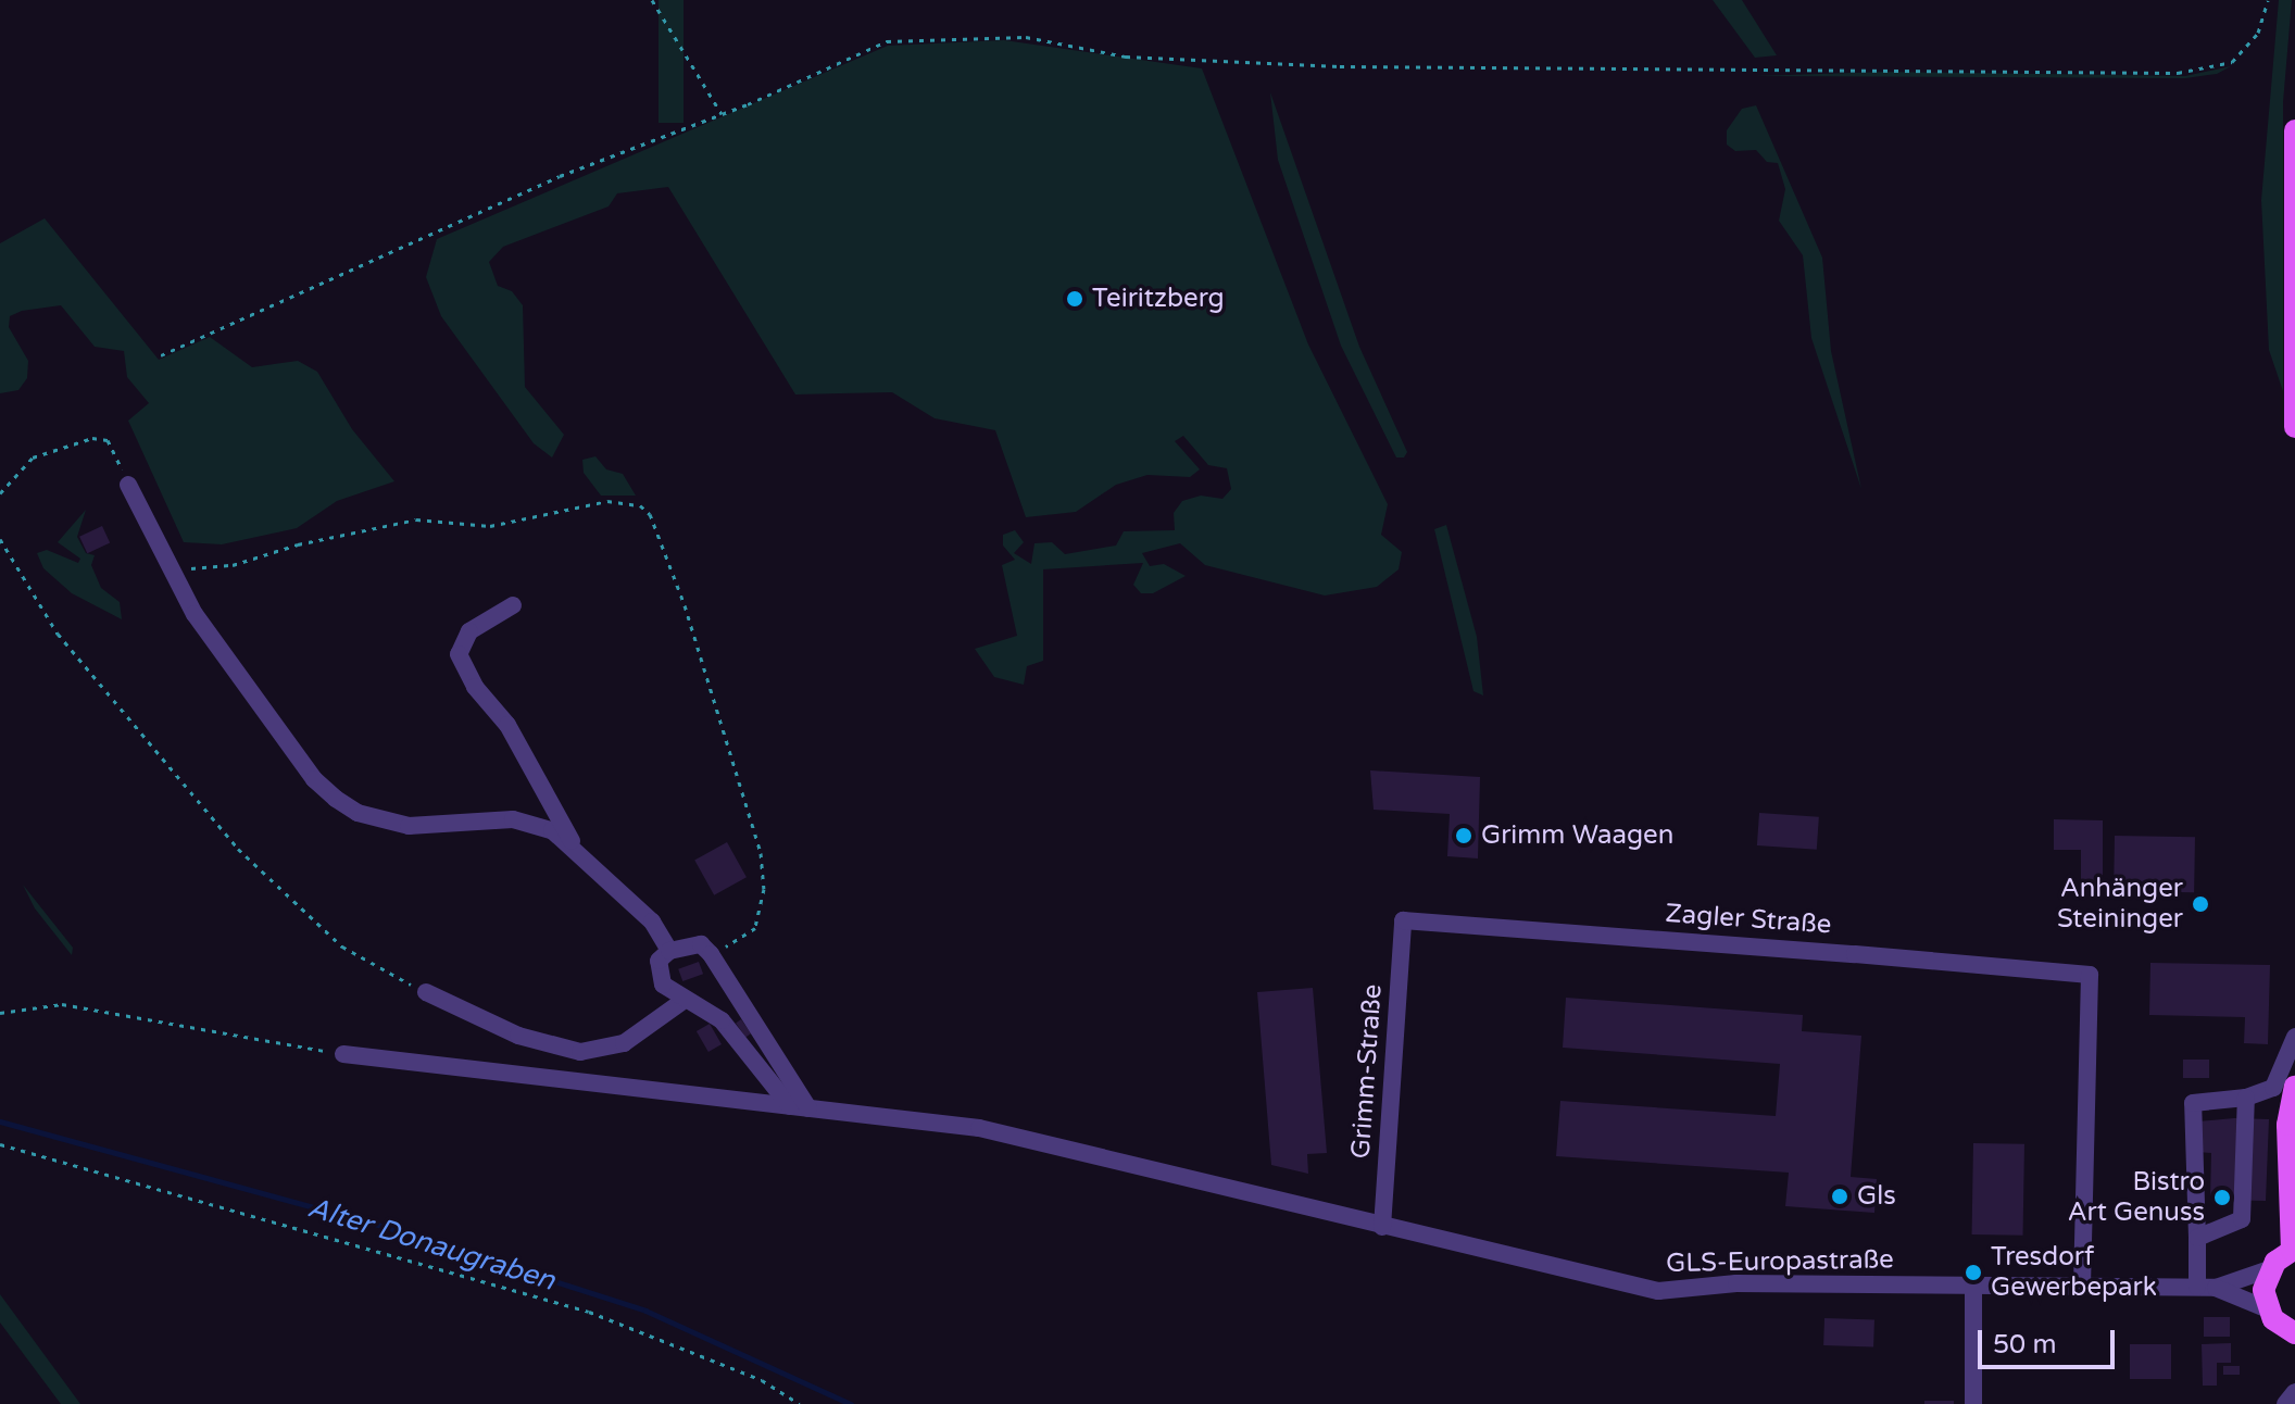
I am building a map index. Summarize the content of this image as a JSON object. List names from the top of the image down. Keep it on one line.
{"streets":{"street":["Zagler Straße","Grimm-Straße","GLS-Europastraße"]},"crossings":[["Zagler Straße","Grimm-Straße"],["Zagler Straße","GLS-Europastraße"],["Grimm-Straße","GLS-Europastraße"]],"water":["Alter Donaugraben"],"places":["Teiritzberg","Grimm Waagen","Anhänger Steininger","Gls","Bistro Art Genuss","Tresdorf Gewerbepark"],"scale_bar":"50 m"}
